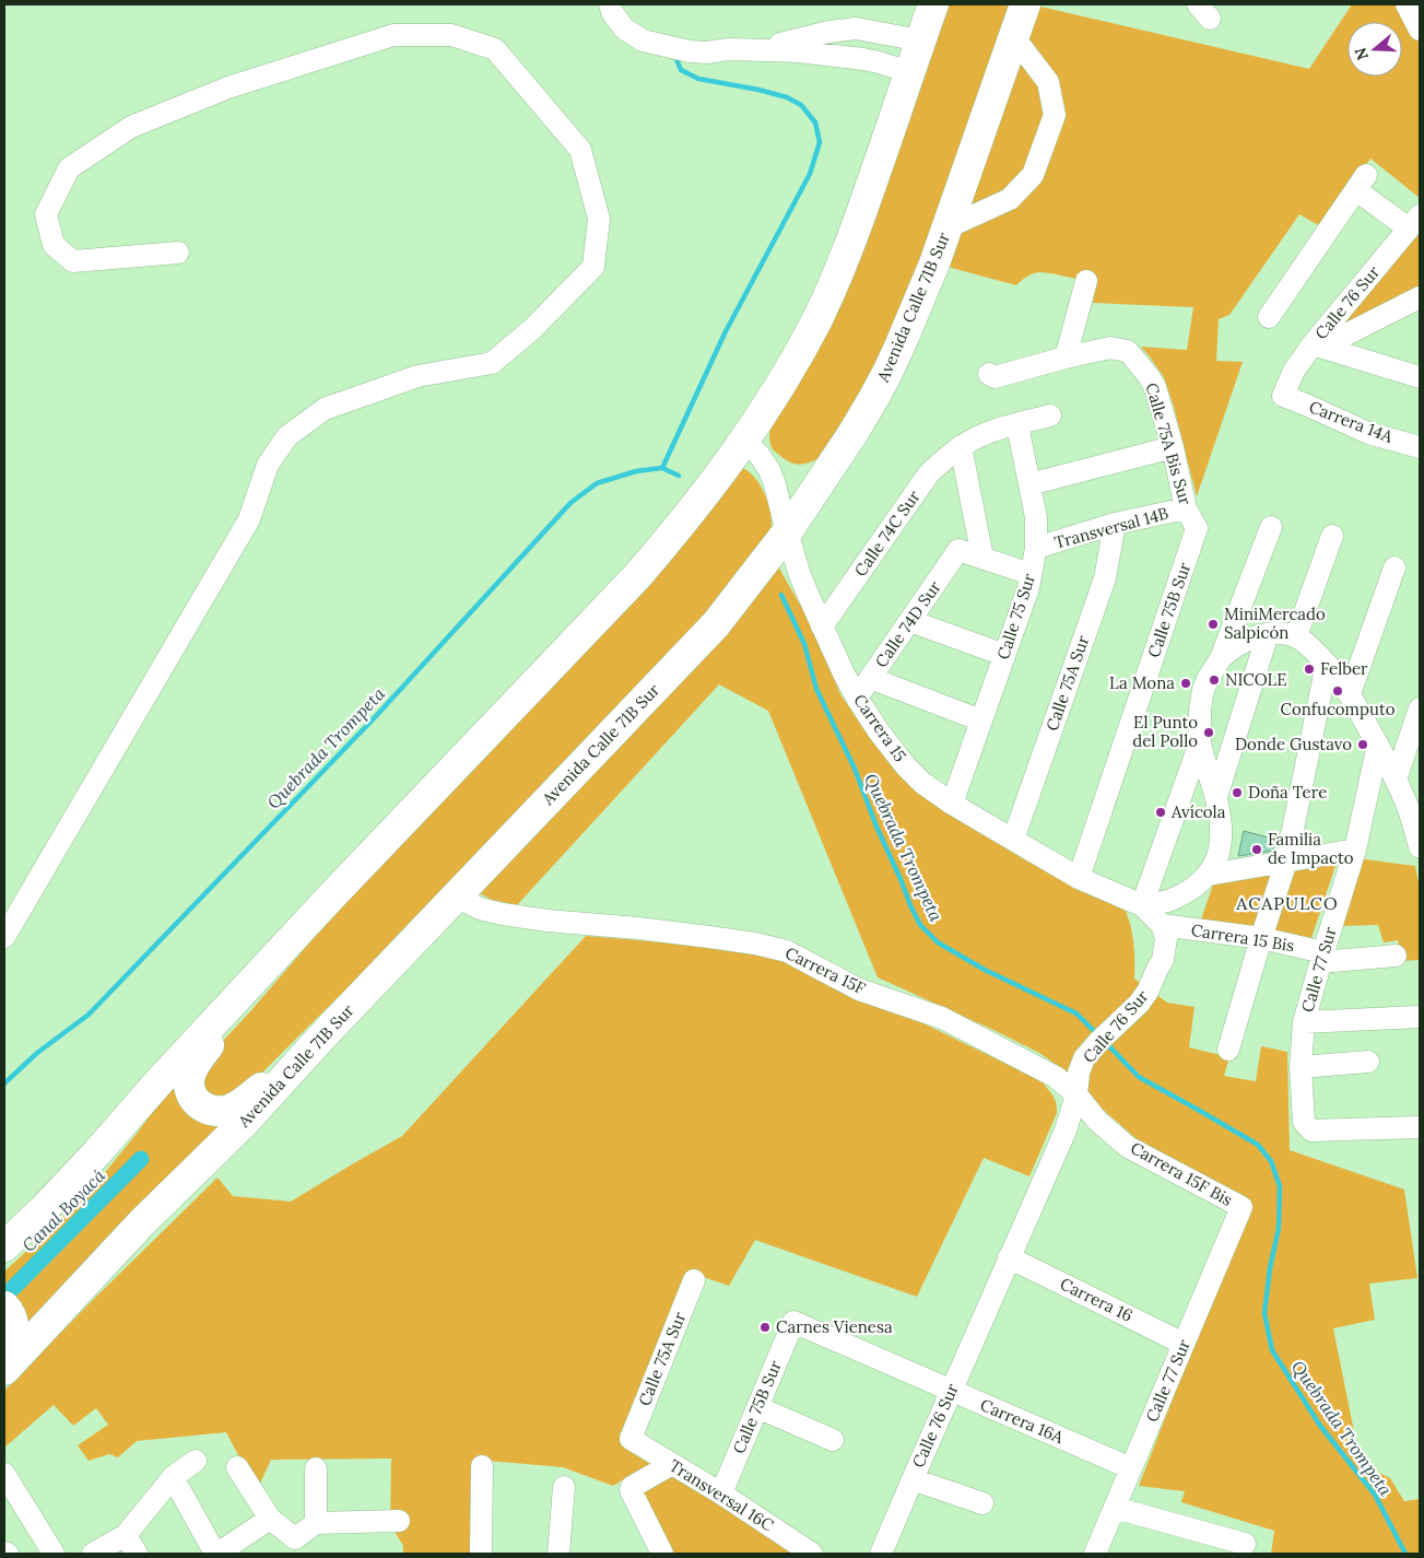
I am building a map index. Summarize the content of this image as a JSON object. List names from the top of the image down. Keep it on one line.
{"streets":{"highway":["Avenida Calle 71B Sur"],"street":["Calle 76 Sur","Carrera 14A","Calle 75A Bis Sur","Transversal 14B","Calle 74C Sur","Calle 75B Sur","Calle 75 Sur","Calle 74D Sur","Calle 75A Sur","Carrera 15","Carrera 15 Bis","Calle 77 Sur","Carrera 15F","Carrera 15F Bis","Carrera 16","Carrera 16A","Transversal 16C"]},"crossings":[["Calle 76 Sur","Carrera 14A"],["Calle 76 Sur","Carrera 15 Bis"],["Calle 76 Sur","Carrera 15F"],["Calle 76 Sur","Carrera 15F Bis"],["Calle 76 Sur","Carrera 16"],["Calle 76 Sur","Carrera 16A"],["Avenida Calle 71B Sur","Carrera 15"],["Avenida Calle 71B Sur","Carrera 15F"],["Calle 75A Bis Sur","Transversal 14B"],["Calle 75A Bis Sur","Calle 75B Sur"],["Transversal 14B","Calle 75 Sur"],["Transversal 14B","Calle 75A Sur"],["Calle 74C Sur","Calle 75 Sur"],["Calle 74C Sur","Carrera 15"],["Calle 75B Sur","Carrera 15"],["Calle 75B Sur","Carrera 16A"],["Calle 75B Sur","Transversal 16C"],["Calle 75 Sur","Carrera 15"],["Calle 74D Sur","Carrera 15"],["Calle 75A Sur","Carrera 15"],["Calle 75A Sur","Transversal 16C"],["Carrera 15 Bis","Calle 77 Sur"],["Calle 77 Sur","Carrera 15F Bis"],["Calle 77 Sur","Carrera 16"],["Calle 77 Sur","Carrera 16A"],["Carrera 15F","Carrera 15F Bis"]],"districts":["ACAPULCO"],"water":["Quebrada Trompeta","Canal Boyacá"],"places":["MiniMercado Salpicón","Felber","NICOLE","La Mona","Confucomputo","El Punto del Pollo","Donde Gustavo","Doña Tere","Avícola","Familia de Impacto","Carnes Vienesa"],"north":"left"}
